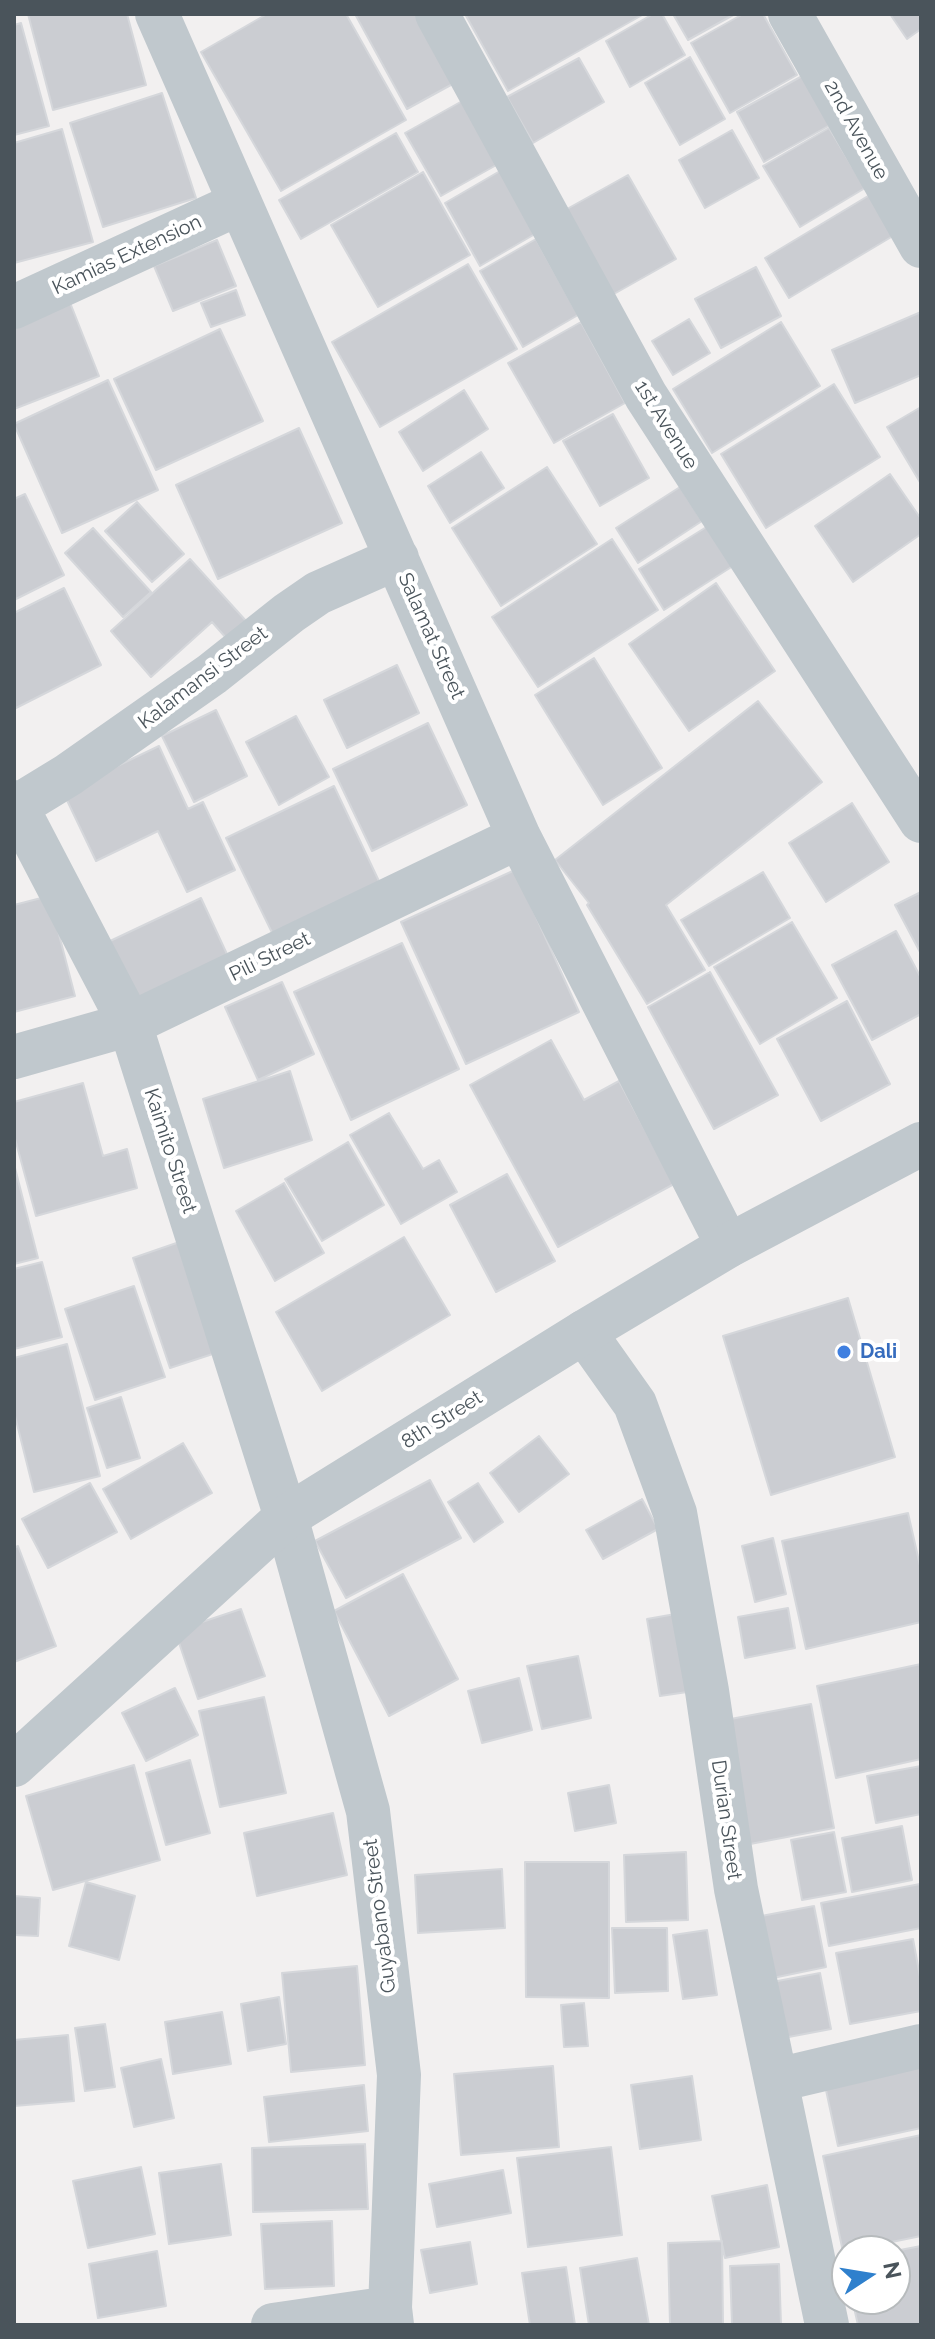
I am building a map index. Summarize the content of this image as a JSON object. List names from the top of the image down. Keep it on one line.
{"streets":{"street":["2nd Avenue","Kamias Extension","1st Avenue","Salamat Street","Kalamansi Street","Pili Street","Kaimito Street","8th Street","Durian Street","Guyabano Street"]},"crossings":[["Kamias Extension","Salamat Street"],["Salamat Street","Kalamansi Street"],["Salamat Street","Pili Street"],["Salamat Street","8th Street"],["Kalamansi Street","Kaimito Street"],["Pili Street","Kaimito Street"],["Kaimito Street","8th Street"],["Kaimito Street","Guyabano Street"],["8th Street","Durian Street"],["8th Street","Guyabano Street"]],"places":["Dali"],"north":"right"}
